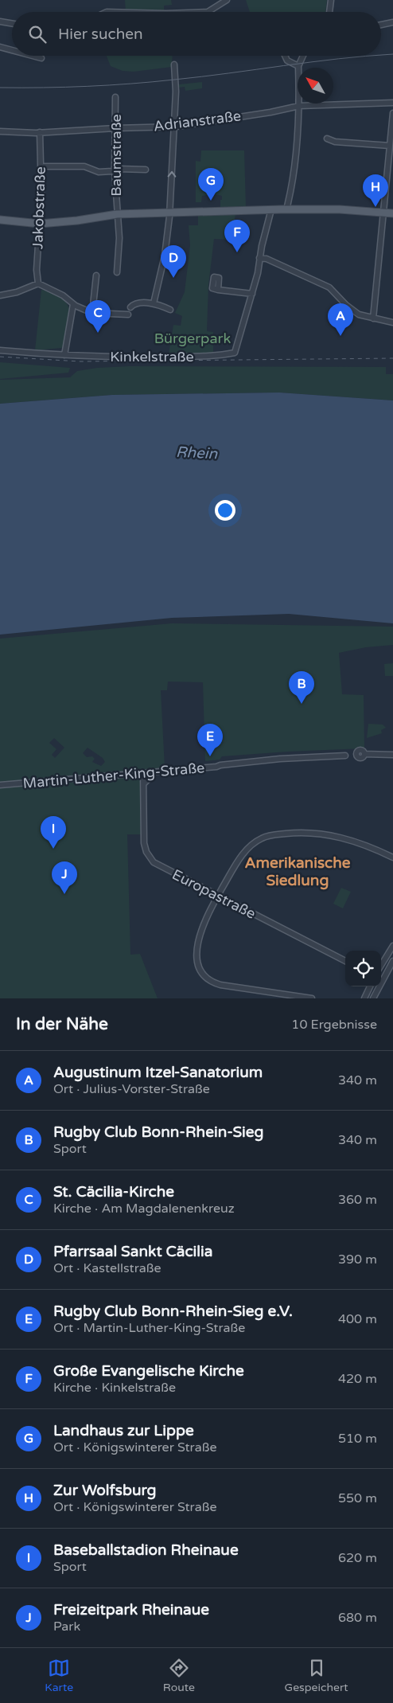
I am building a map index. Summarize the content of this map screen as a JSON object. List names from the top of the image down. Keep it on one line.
{"streets":{"street":["Adrianstraße","Baumstraße","Jakobstraße","Kinkelstraße","Martin-Luther-King-Straße","Europastraße"]},"crossings":[["Adrianstraße","Baumstraße"],["Adrianstraße","Jakobstraße"],["Martin-Luther-King-Straße","Europastraße"]],"districts":["Amerikanische Siedlung"],"water":["Rhein"],"parks":["Bürgerpark"],"north":"top left","page":{"search":"Hier suchen","pins":["G","H","F","D","C","A","B","E","I","J"],"heading":["In der Nähe","10 Ergebnisse"],"list":[{"mark":"A","name":"Augustinum Itzel-Sanatorium","note":"Ort · Julius-Vorster-Straße","value":"340 m"},{"mark":"B","name":"Rugby Club Bonn-Rhein-Sieg","note":"Sport","value":"340 m"},{"mark":"C","name":"St. Cäcilia-Kirche","note":"Kirche · Am Magdalenenkreuz","value":"360 m"},{"mark":"D","name":"Pfarrsaal Sankt Cäcilia","note":"Ort · Kastellstraße","value":"390 m"},{"mark":"E","name":"Rugby Club Bonn-Rhein-Sieg e.V.","note":"Ort · Martin-Luther-King-Straße","value":"400 m"},{"mark":"F","name":"Große Evangelische Kirche","note":"Kirche · Kinkelstraße","value":"420 m"},{"mark":"G","name":"Landhaus zur Lippe","note":"Ort · Königswinterer Straße","value":"510 m"},{"mark":"H","name":"Zur Wolfsburg","note":"Ort · Königswinterer Straße","value":"550 m"},{"mark":"I","name":"Baseballstadion Rheinaue","note":"Sport","value":"620 m"},{"mark":"J","name":"Freizeitpark Rheinaue","note":"Park","value":"680 m"}],"nav":["Karte","Route","Gespeichert"]}}
